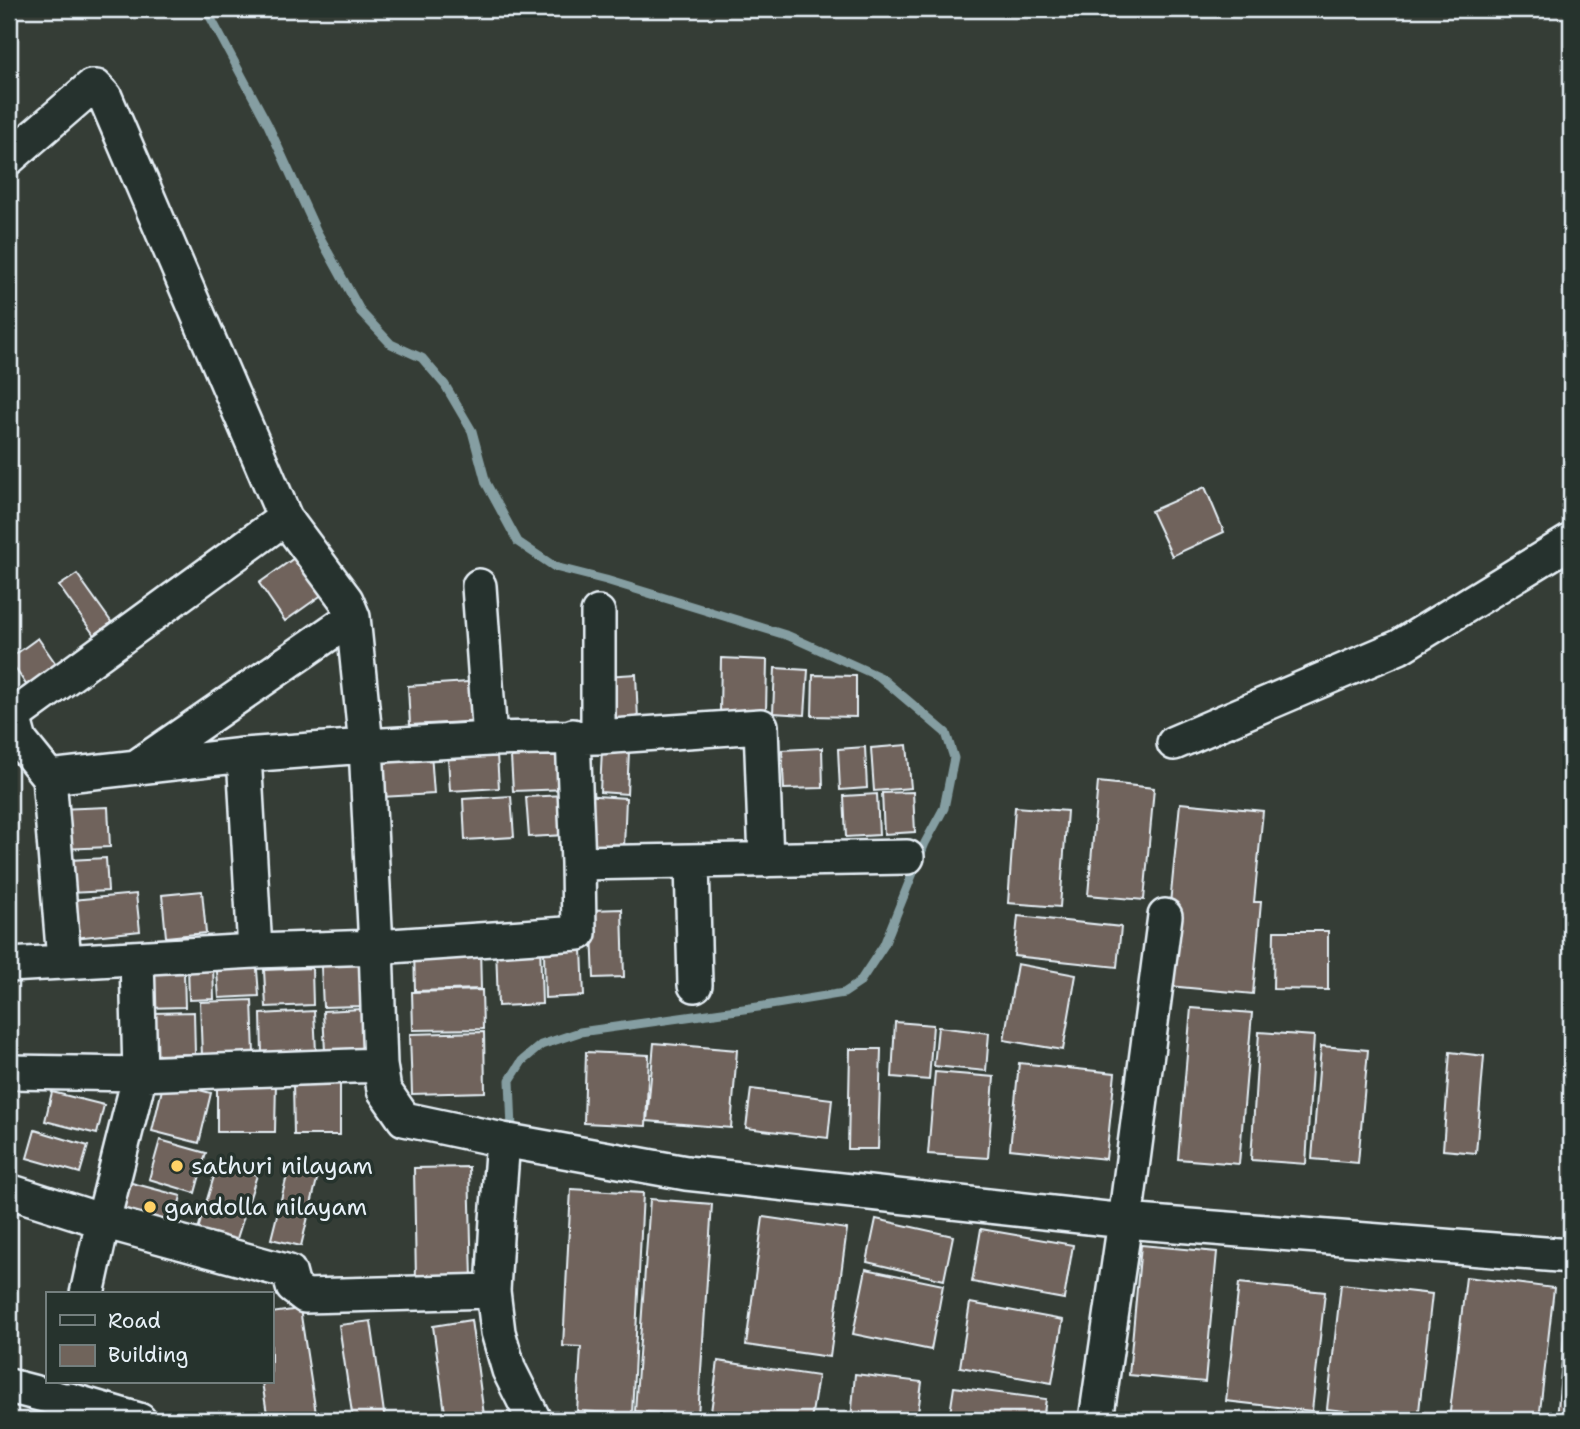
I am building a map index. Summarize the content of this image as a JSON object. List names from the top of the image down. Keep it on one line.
{"places":["sathuri nilayam","gandolla nilayam"],"legend":["Road","Building"]}
